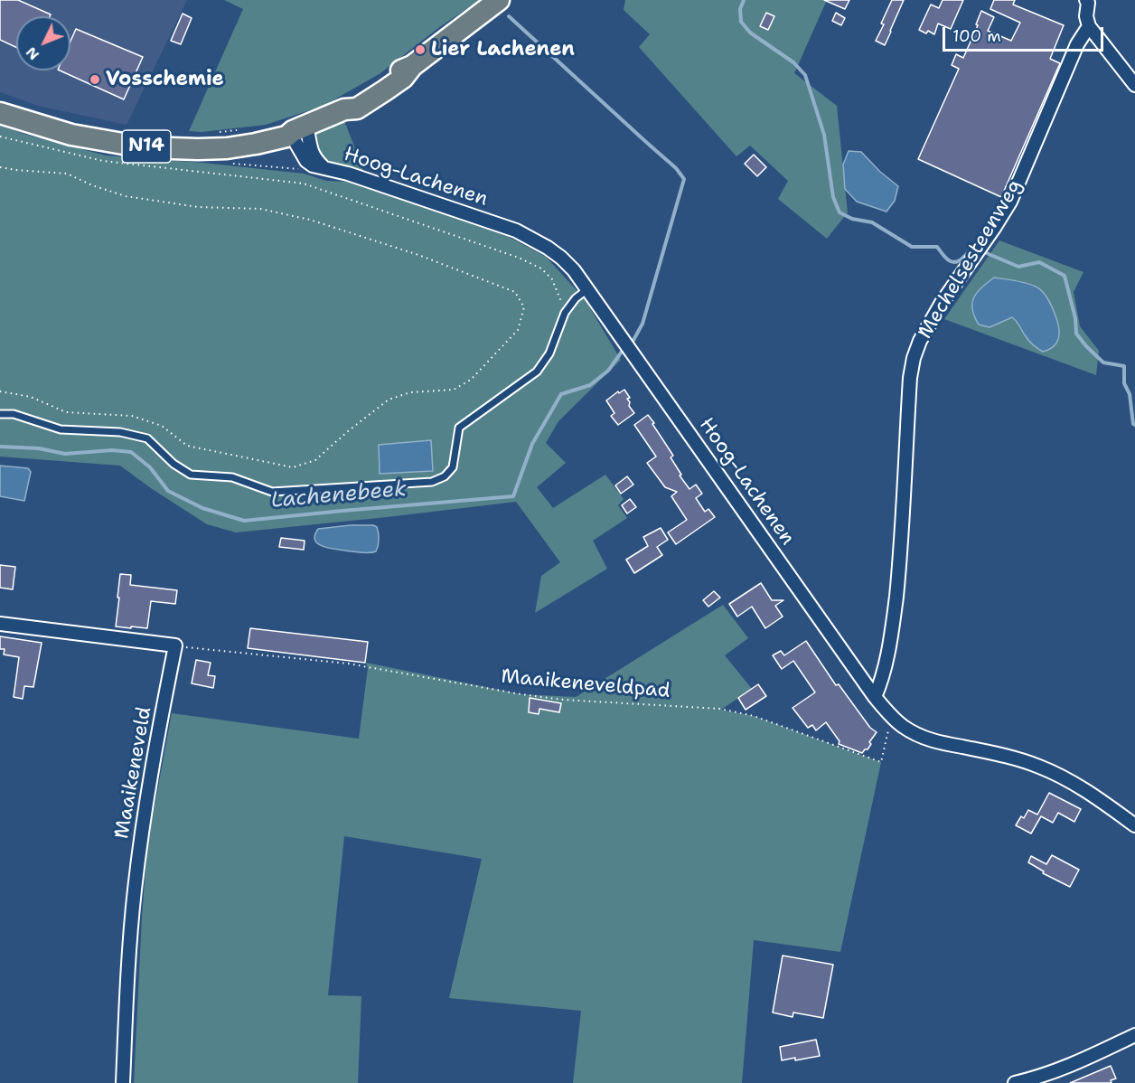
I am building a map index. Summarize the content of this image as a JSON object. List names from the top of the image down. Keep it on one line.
{"streets":{"main road":["N14"],"street":["Hoog-Lachenen","Mechelsesteenweg","Maaikeneveld"],"path":["Maaikeneveldpad"]},"crossings":[["N14","Hoog-Lachenen"],["Hoog-Lachenen","Mechelsesteenweg"],["Maaikeneveldpad","Maaikeneveld"]],"water":["Lachenebeek"],"places":["Lier Lachenen","Vosschemie"],"scale_bar":"100 m","north":"bottom left"}
